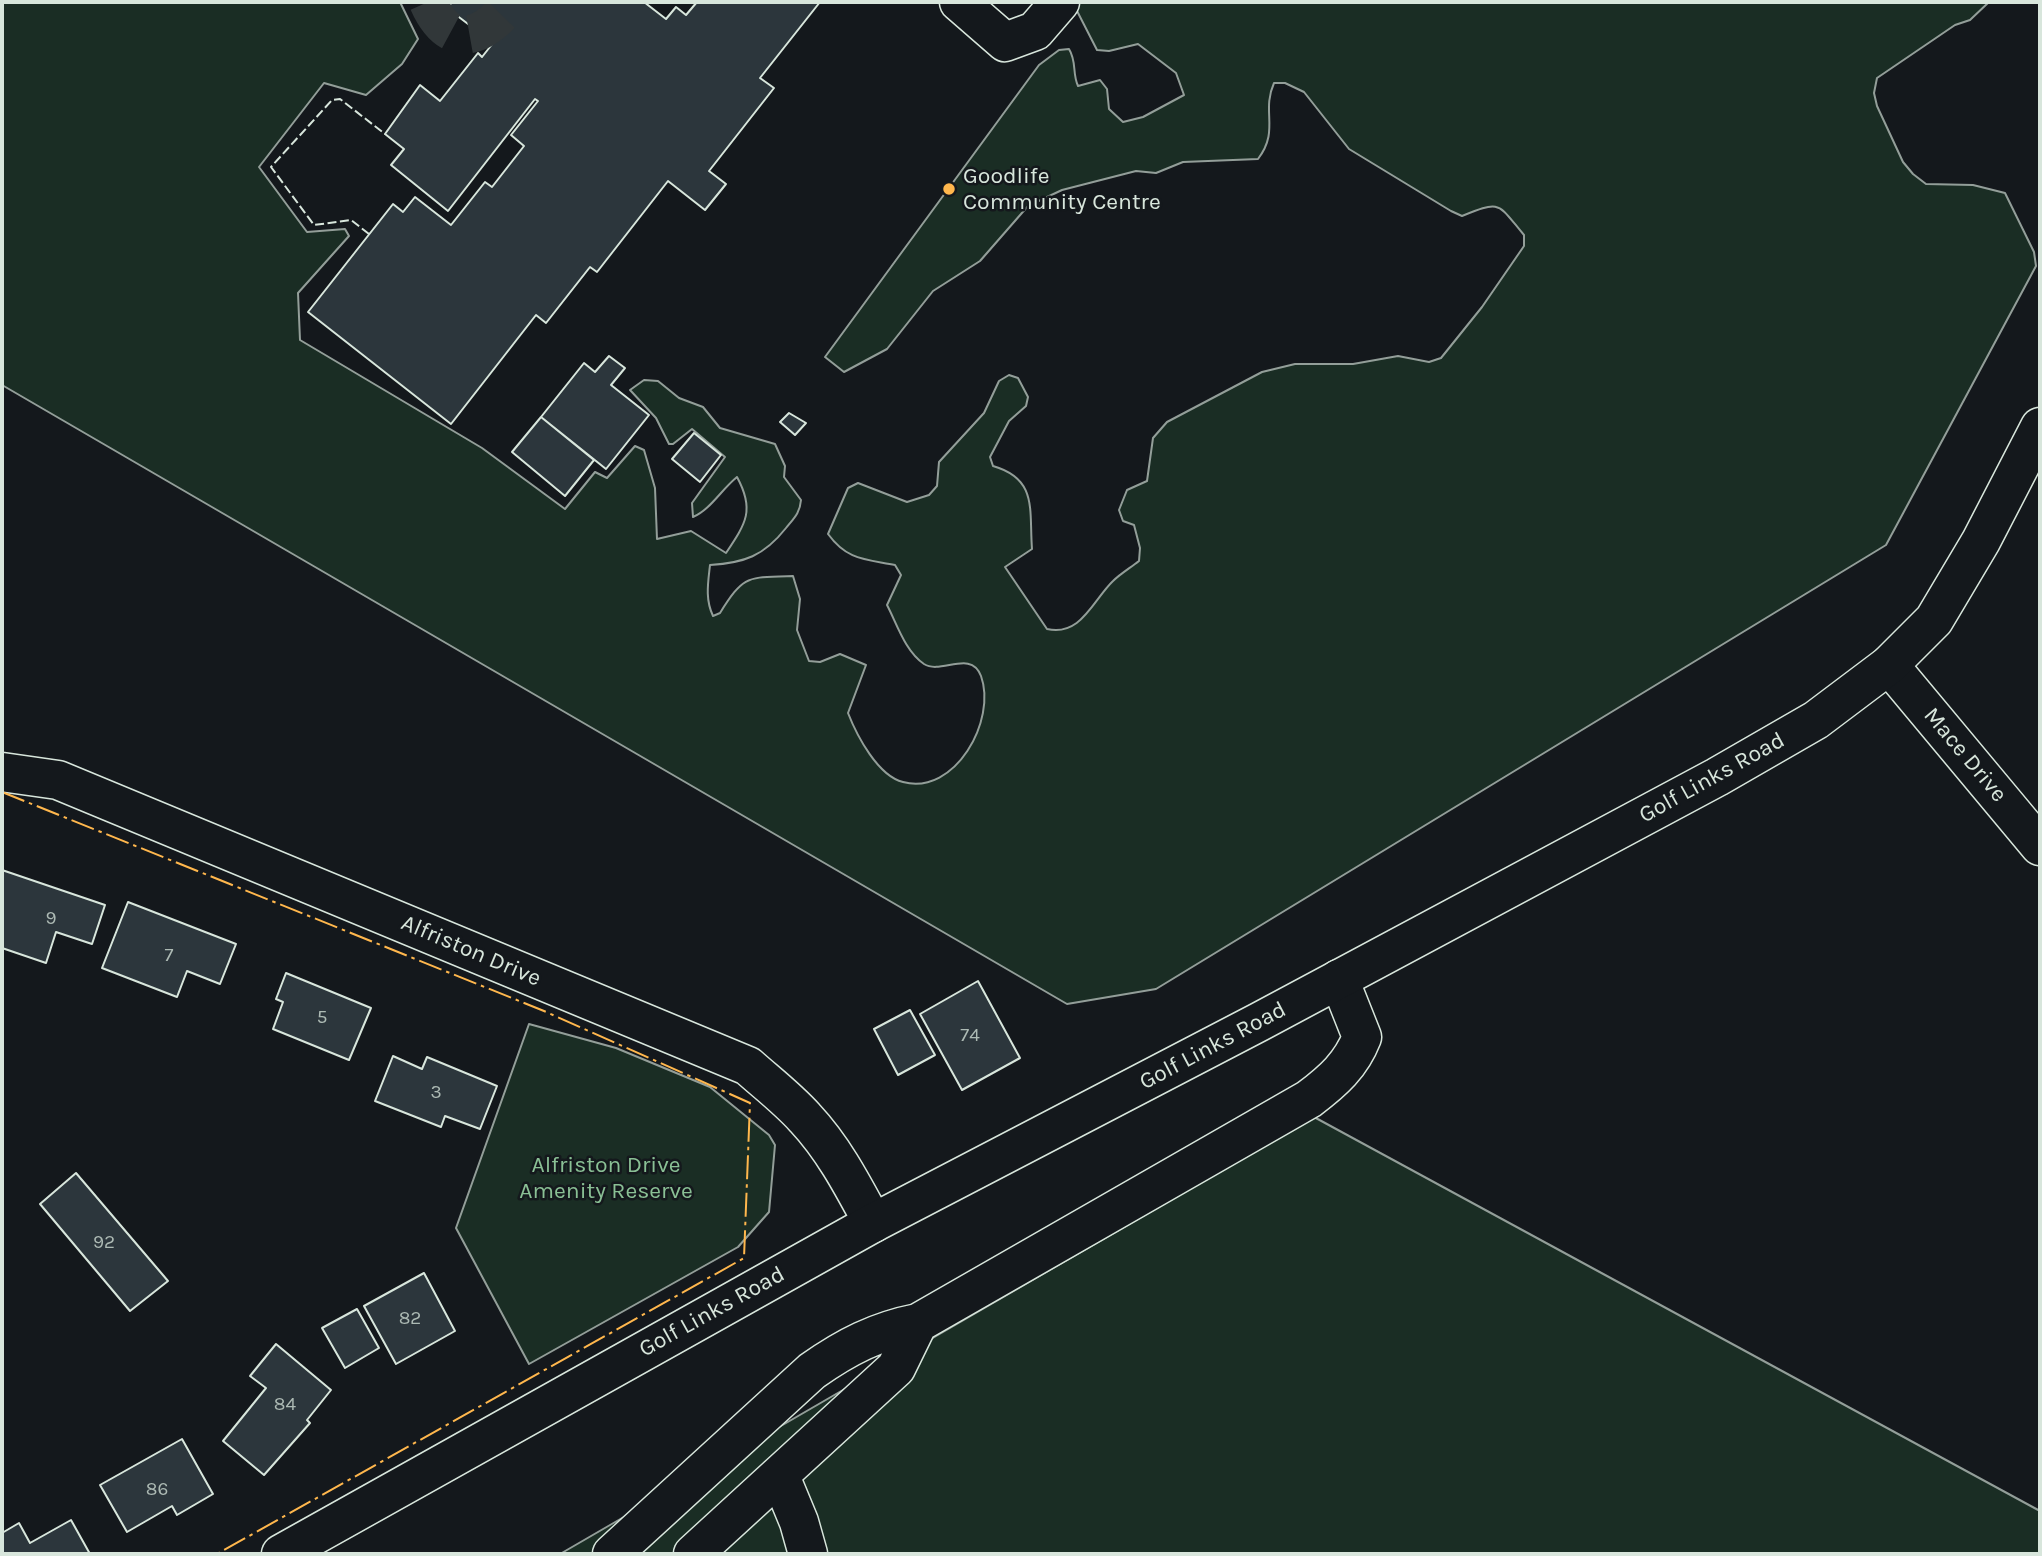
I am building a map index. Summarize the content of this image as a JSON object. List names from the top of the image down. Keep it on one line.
{"streets":{"main road":["Mace Drive","Golf Links Road","Alfriston Drive"]},"crossings":[["Mace Drive","Golf Links Road"],["Golf Links Road","Alfriston Drive"]],"parks":["Alfriston Drive Amenity Reserve"],"places":["Goodlife Community Centre"],"house_numbers":["9","7","5","74","3","92","82","84","86"]}
